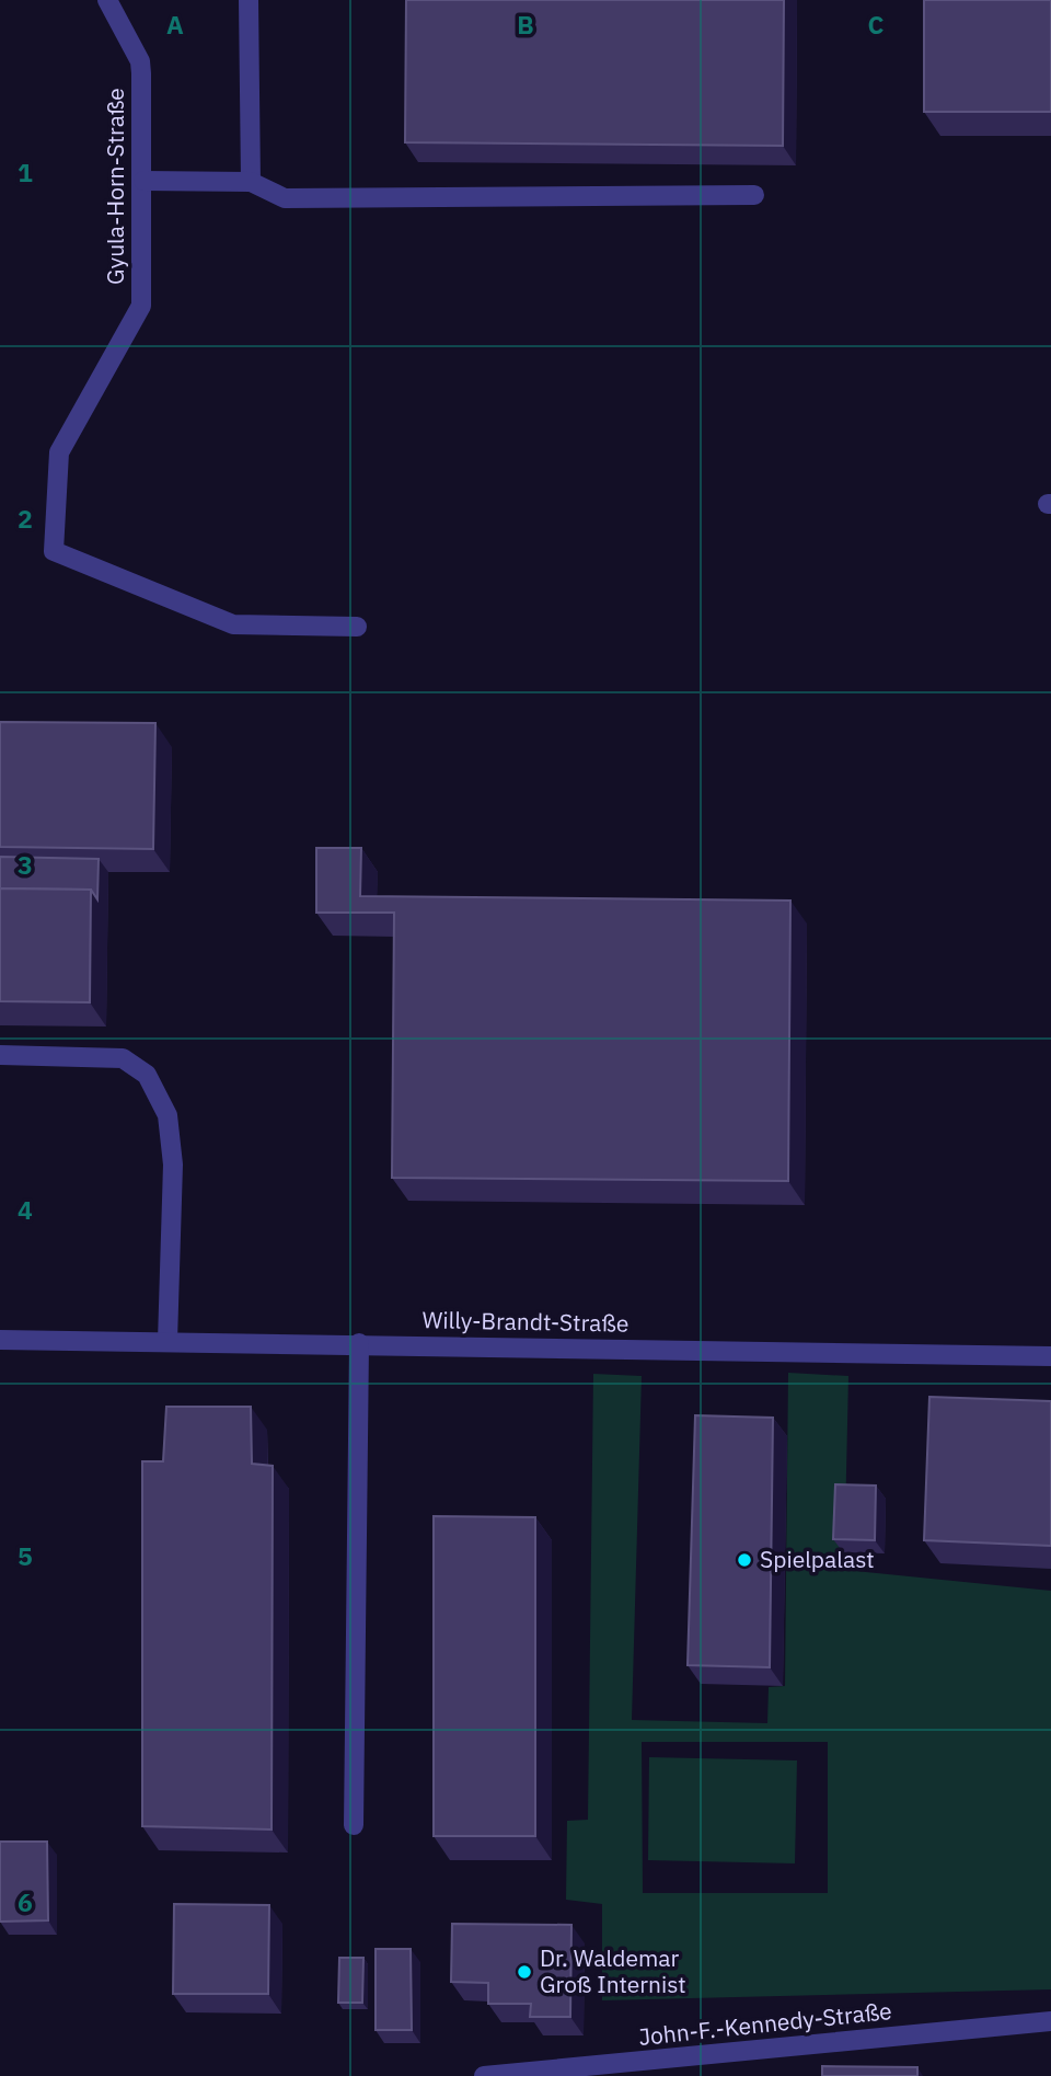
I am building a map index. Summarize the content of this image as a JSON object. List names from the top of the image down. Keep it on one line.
{"streets":{"street":["Gyula-Horn-Straße","Willy-Brandt-Straße","John-F.-Kennedy-Straße"]},"places":["Spielpalast","Dr. Waldemar Groß Internist"],"grid":{"columns":["A","B","C"],"rows":["1","2","3","4","5","6"]}}
